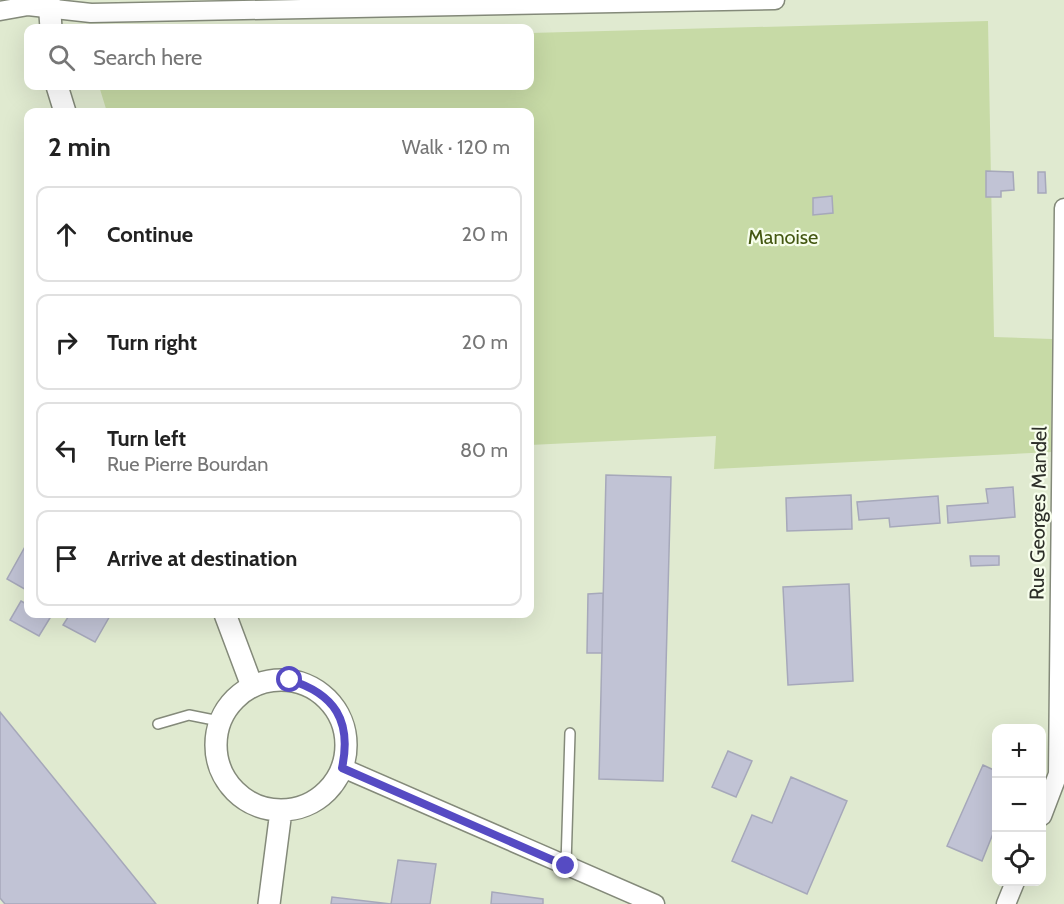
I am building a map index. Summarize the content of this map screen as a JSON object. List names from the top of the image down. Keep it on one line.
{"streets":{"street":["Rue Georges Mandel"]},"parks":["Manoise"],"page":{"search":"Search here","heading":["2 min","Walk · 120 m"],"list":[["Continue","20 m"],["Turn right","20 m"],["Turn left","Rue Pierre Bourdan","80 m"],"Arrive at destination"],"map_buttons":["+","−"]}}
